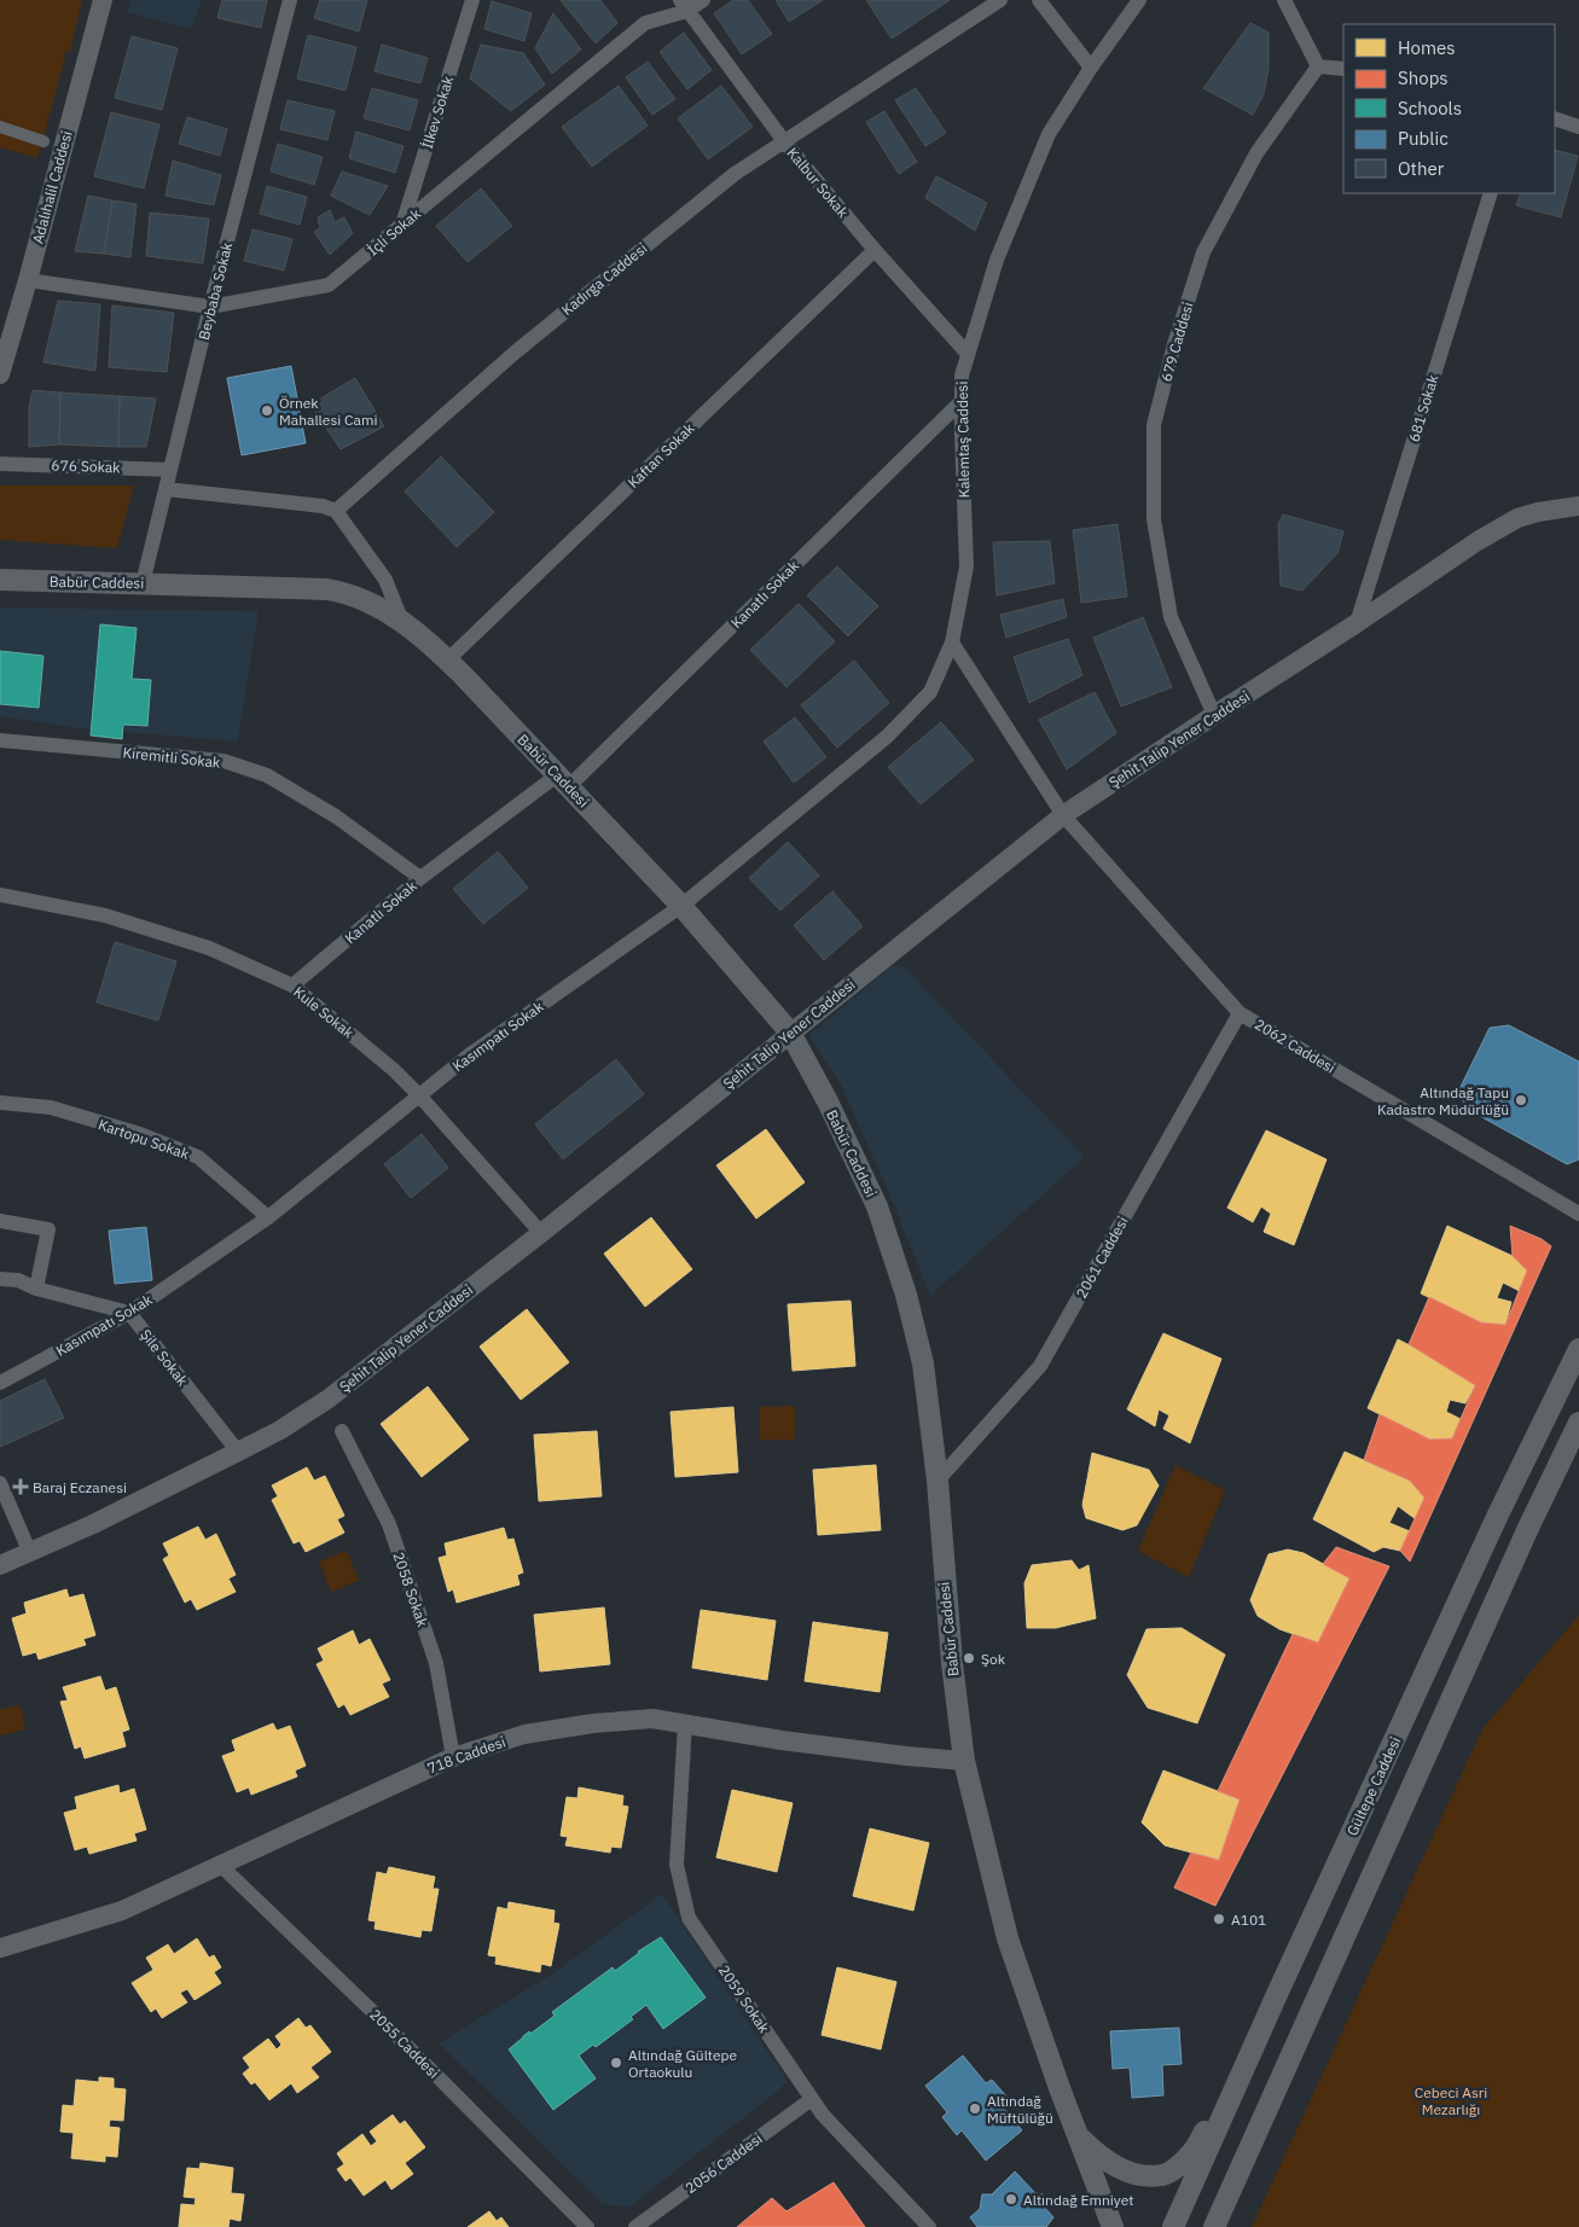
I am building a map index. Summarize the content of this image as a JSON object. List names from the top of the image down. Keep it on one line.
{"streets":{"main road":["Babür Caddesi","Gültepe Caddesi"],"street":["İlkev Sokak","Kalbur Sokak","Adalıhalil Caddesi","İçli Sokak","Kadırga Caddesi","Beybaba Sokak","679 Caddesi","681 Sokak","Kalemtaş Caddesi","Kaftan Sokak","676 Sokak","Kanatlı Sokak","Şehit Talip Yener Caddesi","Kiremitli Sokak","Kule Sokak","Kasımpatı Sokak","2062 Caddesi","Kartopu Sokak","2061 Caddesi","Şile Sokak","2058 Sokak","718 Caddesi","2059 Sokak","2055 Caddesi","2056 Caddesi"]},"crossings":[["İlkev Sokak","İçli Sokak"],["Kalbur Sokak","İçli Sokak"],["Kalbur Sokak","Kadırga Caddesi"],["Kalbur Sokak","Kalemtaş Caddesi"],["Kalbur Sokak","Kaftan Sokak"],["Adalıhalil Caddesi","İçli Sokak"],["İçli Sokak","Beybaba Sokak"],["Beybaba Sokak","676 Sokak"],["Beybaba Sokak","Babür Caddesi"],["679 Caddesi","Şehit Talip Yener Caddesi"],["681 Sokak","Şehit Talip Yener Caddesi"],["Kalemtaş Caddesi","Kanatlı Sokak"],["Kalemtaş Caddesi","Kasımpatı Sokak"],["Kaftan Sokak","Babür Caddesi"],["Babür Caddesi","Kanatlı Sokak"],["Babür Caddesi","Şehit Talip Yener Caddesi"],["Babür Caddesi","Kasımpatı Sokak"],["Babür Caddesi","2061 Caddesi"],["Babür Caddesi","718 Caddesi"],["Kanatlı Sokak","Kiremitli Sokak"],["Kanatlı Sokak","Kule Sokak"],["Şehit Talip Yener Caddesi","Kule Sokak"],["Şehit Talip Yener Caddesi","2062 Caddesi"],["Şehit Talip Yener Caddesi","Şile Sokak"],["Kule Sokak","Kasımpatı Sokak"],["Kasımpatı Sokak","Kartopu Sokak"],["Kasımpatı Sokak","Şile Sokak"],["2062 Caddesi","2061 Caddesi"],["2058 Sokak","718 Caddesi"],["718 Caddesi","2059 Sokak"],["718 Caddesi","2055 Caddesi"],["2059 Sokak","2056 Caddesi"]],"parks":["Cebeci Asri Mezarlığı"],"places":{"other":["Örnek Mahallesi Cami","Altındağ Tapu Kadastro Müdürlüğü","Şok","A101","Altındağ Gültepe Ortaokulu","Altındağ Müftülüğü","Altındağ Emniyet"],"health":["Baraj Eczanesi"]},"legend":["Homes","Shops","Schools","Public","Other"]}
